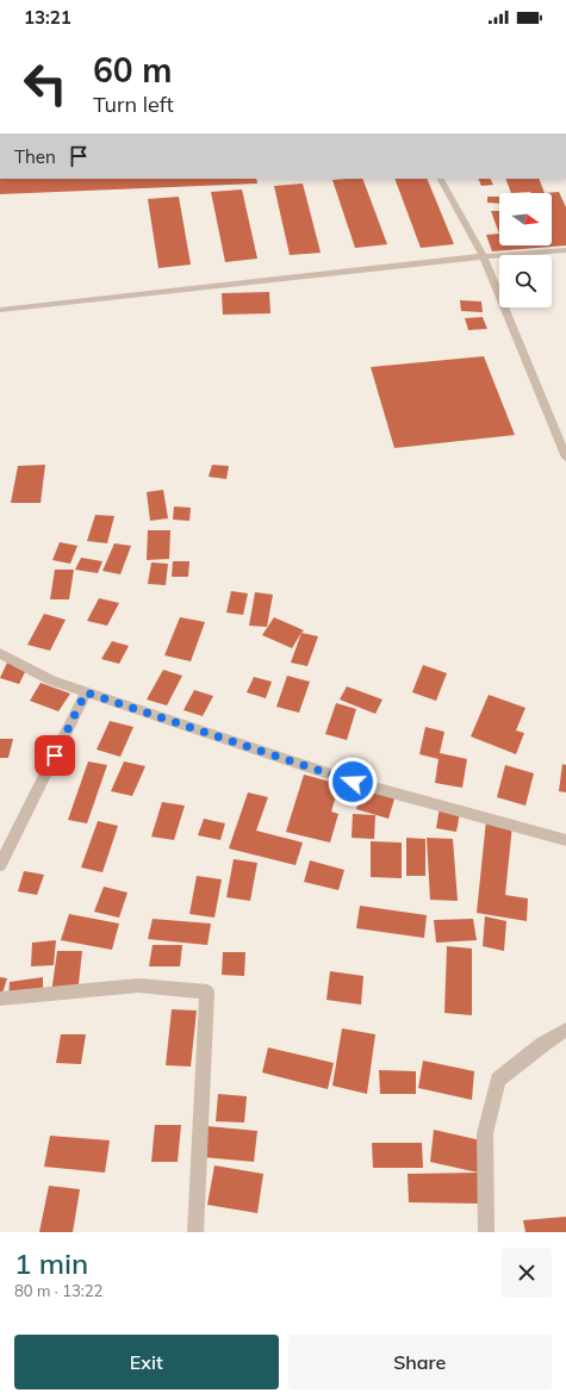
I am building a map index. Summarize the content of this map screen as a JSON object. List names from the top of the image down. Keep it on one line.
{"north":"right","page":{"status":"13:21","turn":["60 m","Turn left"],"then":"Then","heading":["1 min","80 m · 13:22"],"buttons":["Exit","Share"]}}
